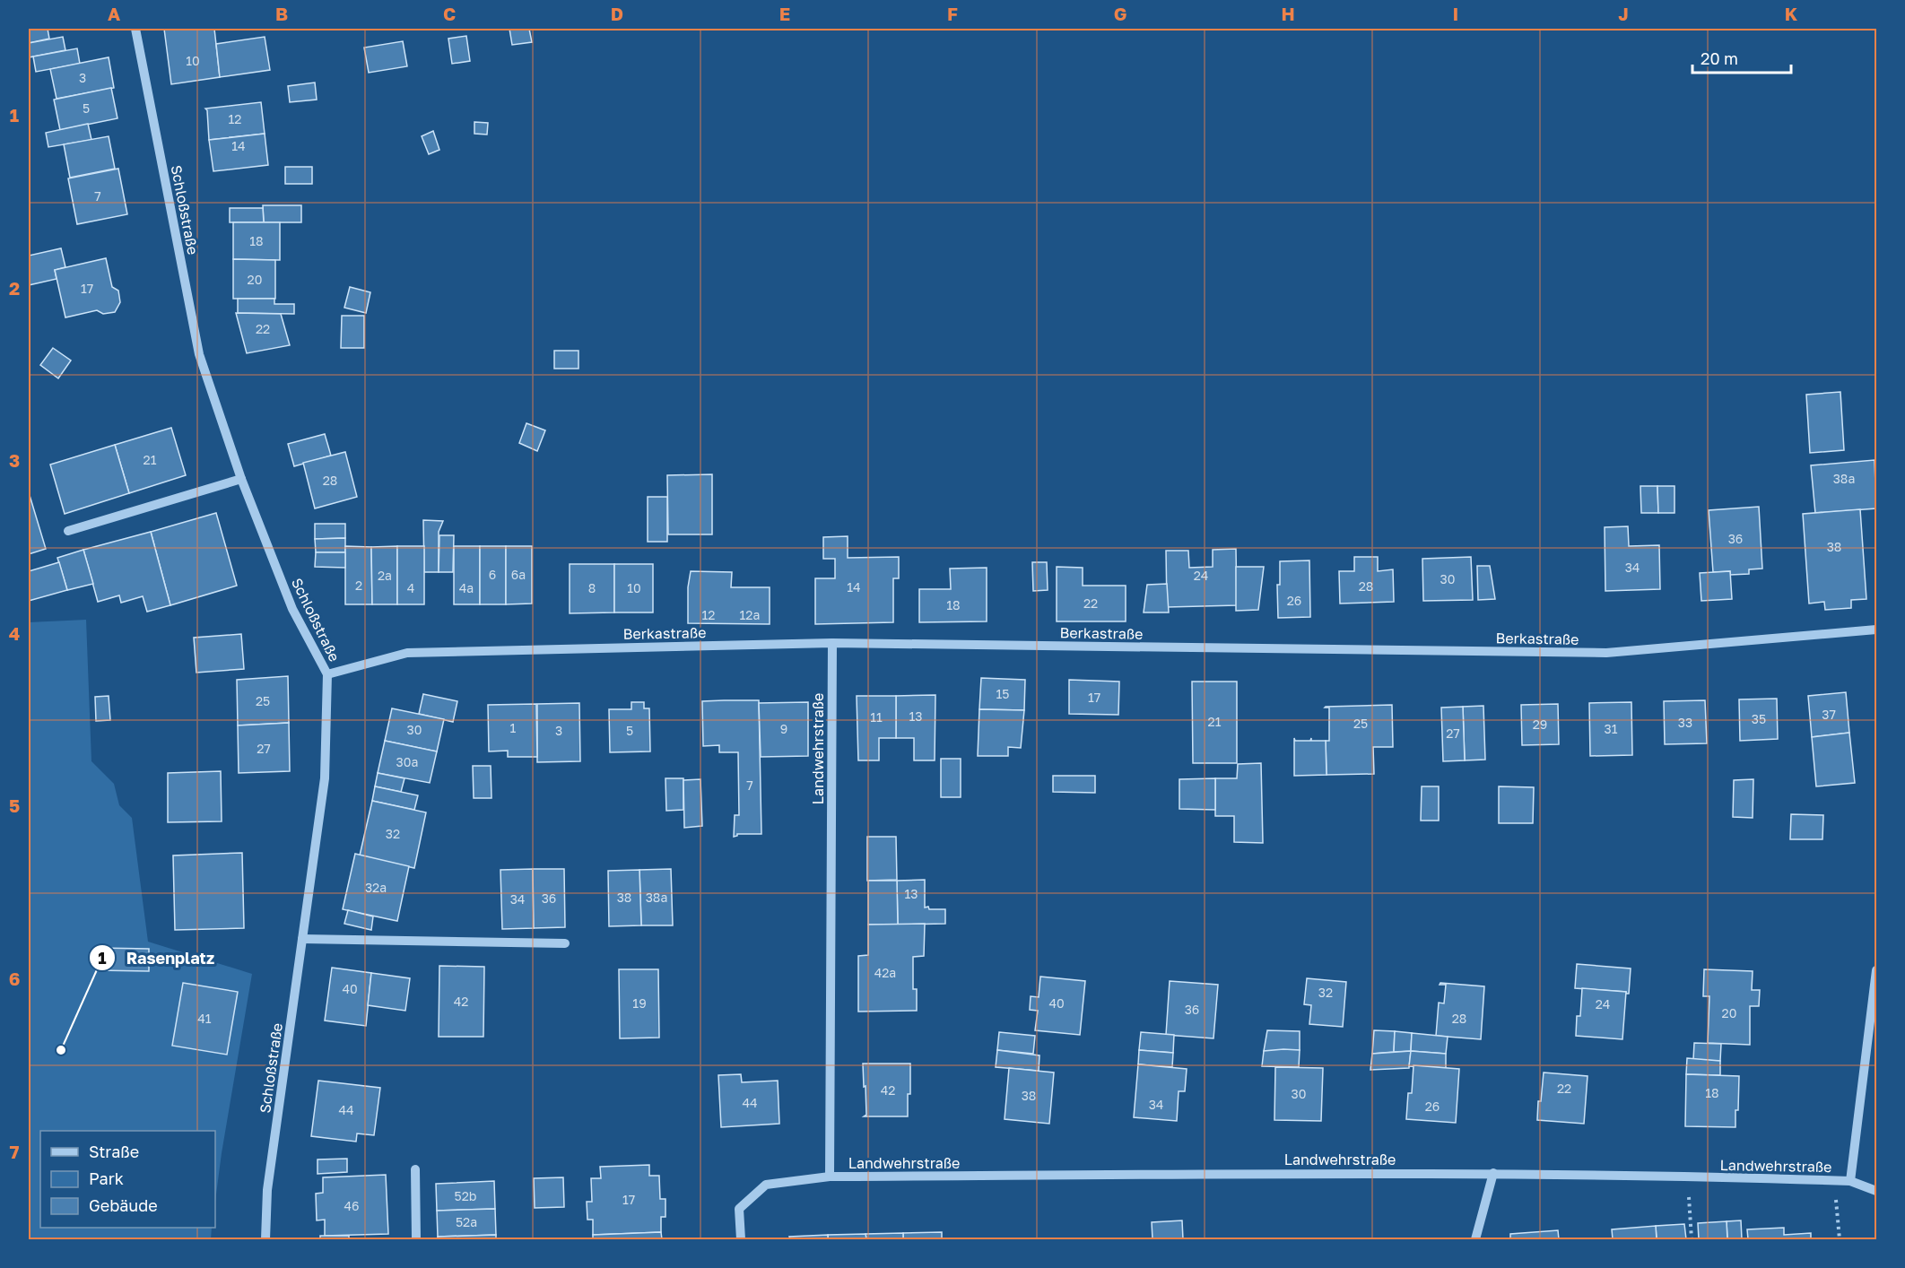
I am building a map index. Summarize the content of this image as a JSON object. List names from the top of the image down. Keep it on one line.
{"streets":{"street":["Schloßstraße","Berkastraße","Landwehrstraße"]},"crossings":[["Schloßstraße","Berkastraße"],["Berkastraße","Landwehrstraße"]],"places":["Rasenplatz"],"house_numbers":["10","3","5","12","14","7","18","20","17","22","21","38a","28","36","38","34","6","6a","2a","24","30","2","28","14","4","4a","8","10","26","22","18","12","12a","15","17","25","37","13","11","35","21","33","25","29","1","9","31","30","3","5","27","27","30a","7","32","32a","13","38","38a","36","34","42a","40","32","42","19","40","24","36","20","41","28","22","42","18","30","38","44","34","26","44","52b","17","46","52a"],"legend":["Straße","Park","Gebäude"],"scale_bar":"20 m","grid":{"columns":["A","B","C","D","E","F","G","H","I","J","K"],"rows":["1","2","3","4","5","6","7"]}}
